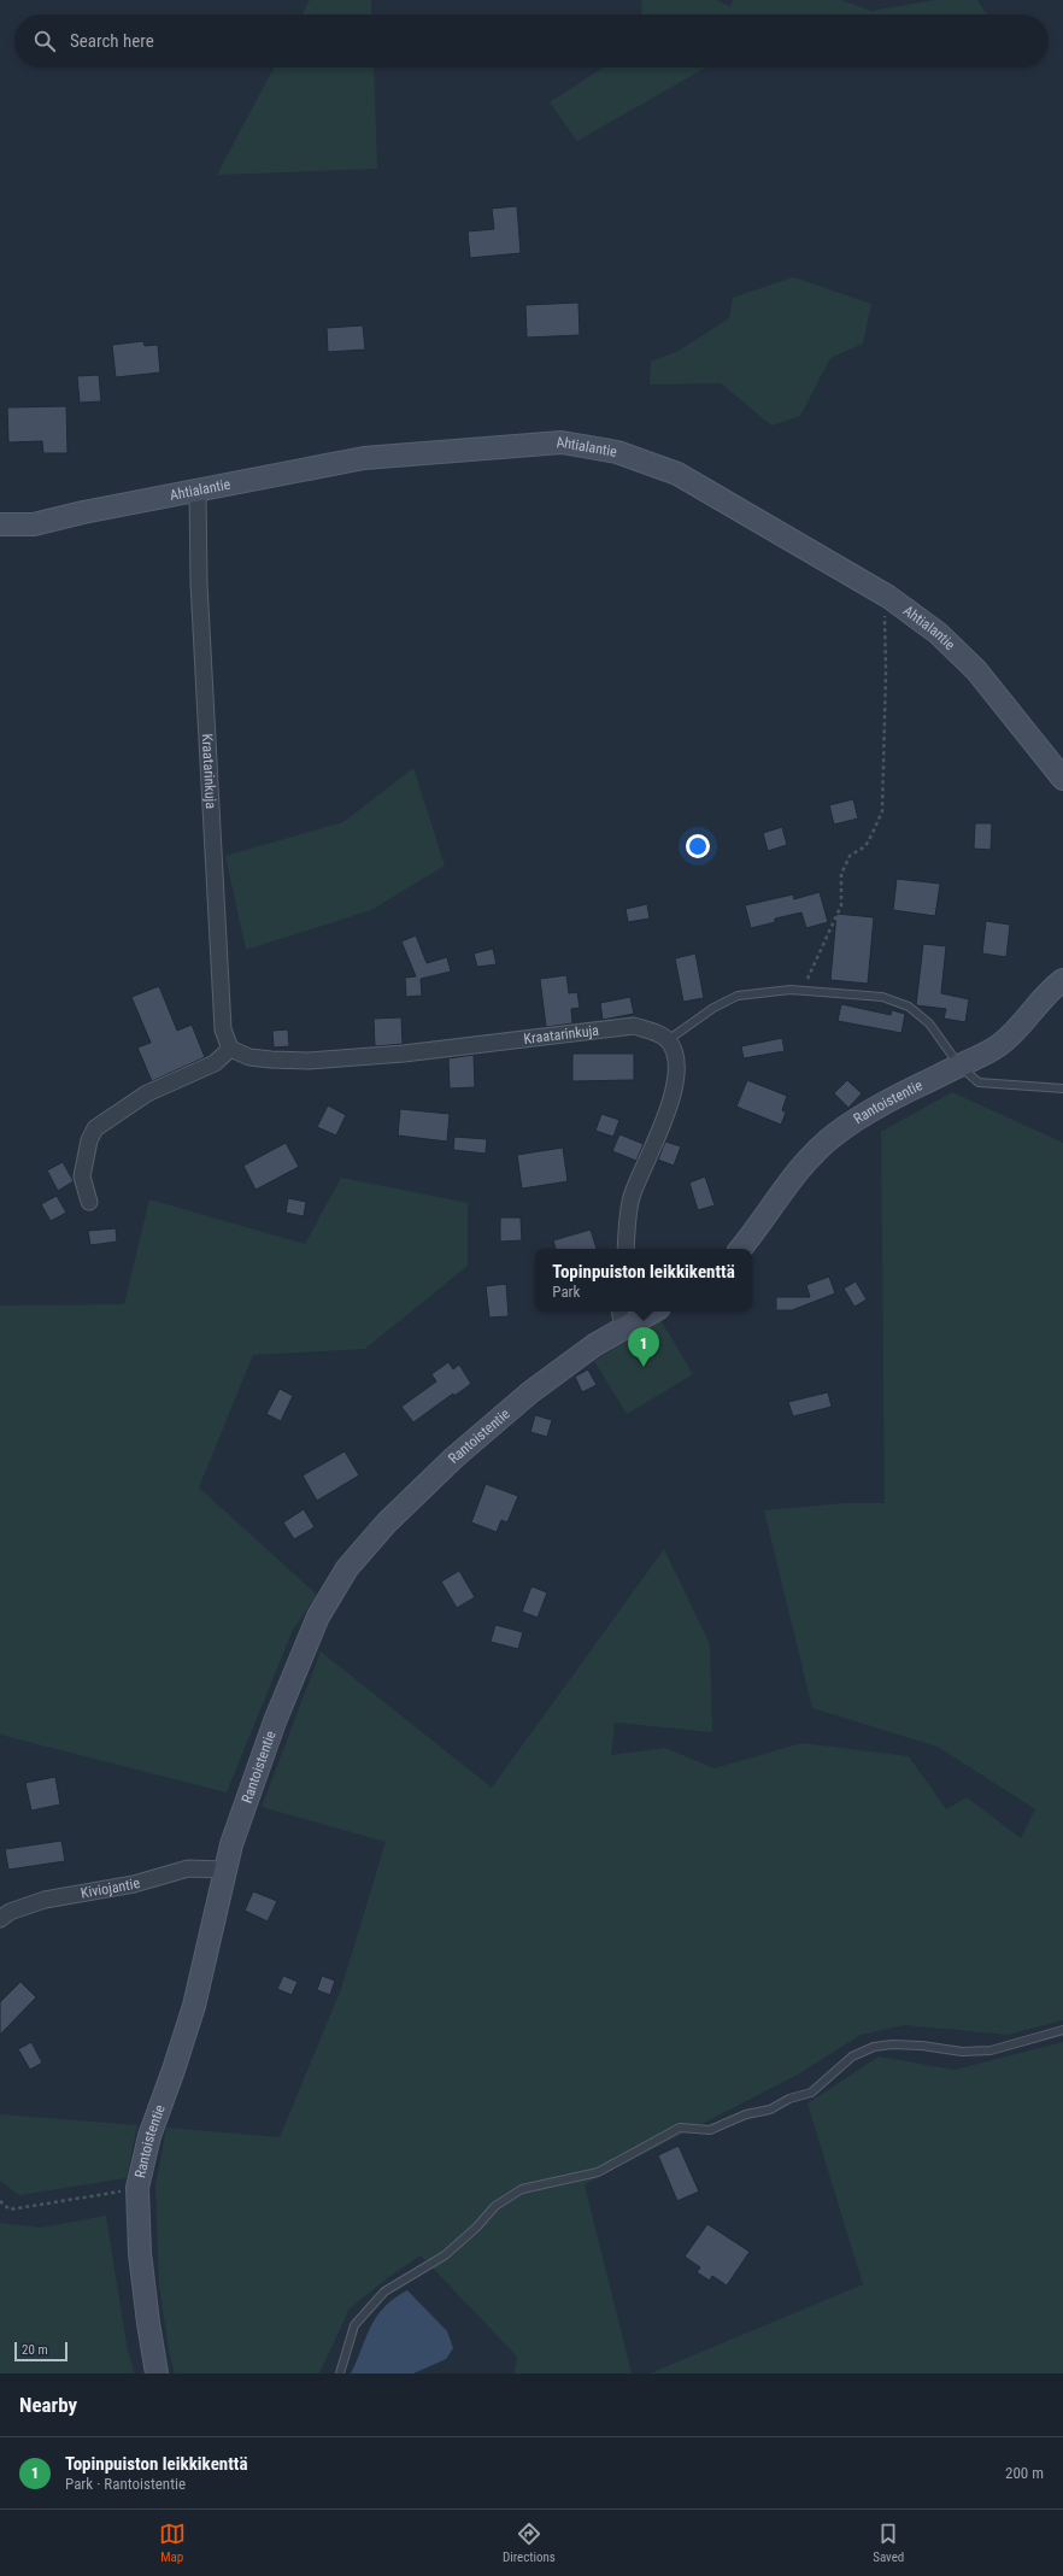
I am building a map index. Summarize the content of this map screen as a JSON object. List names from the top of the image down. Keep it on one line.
{"streets":{"street":["Ahtialantie","Kraatarinkuja","Rantoistentie","Kiviojantie"]},"crossings":[["Ahtialantie","Kraatarinkuja"],["Rantoistentie","Kiviojantie"]],"scale_bar":"20 m","page":{"search":"Search here","popup":["Topinpuiston leikkikenttä","Park"],"pins":"1","scale":"20 m","heading":"Nearby","list":[{"mark":"1","name":"Topinpuiston leikkikenttä","note":"Park · Rantoistentie","value":"200 m"}],"nav":["Map","Directions","Saved"]}}
